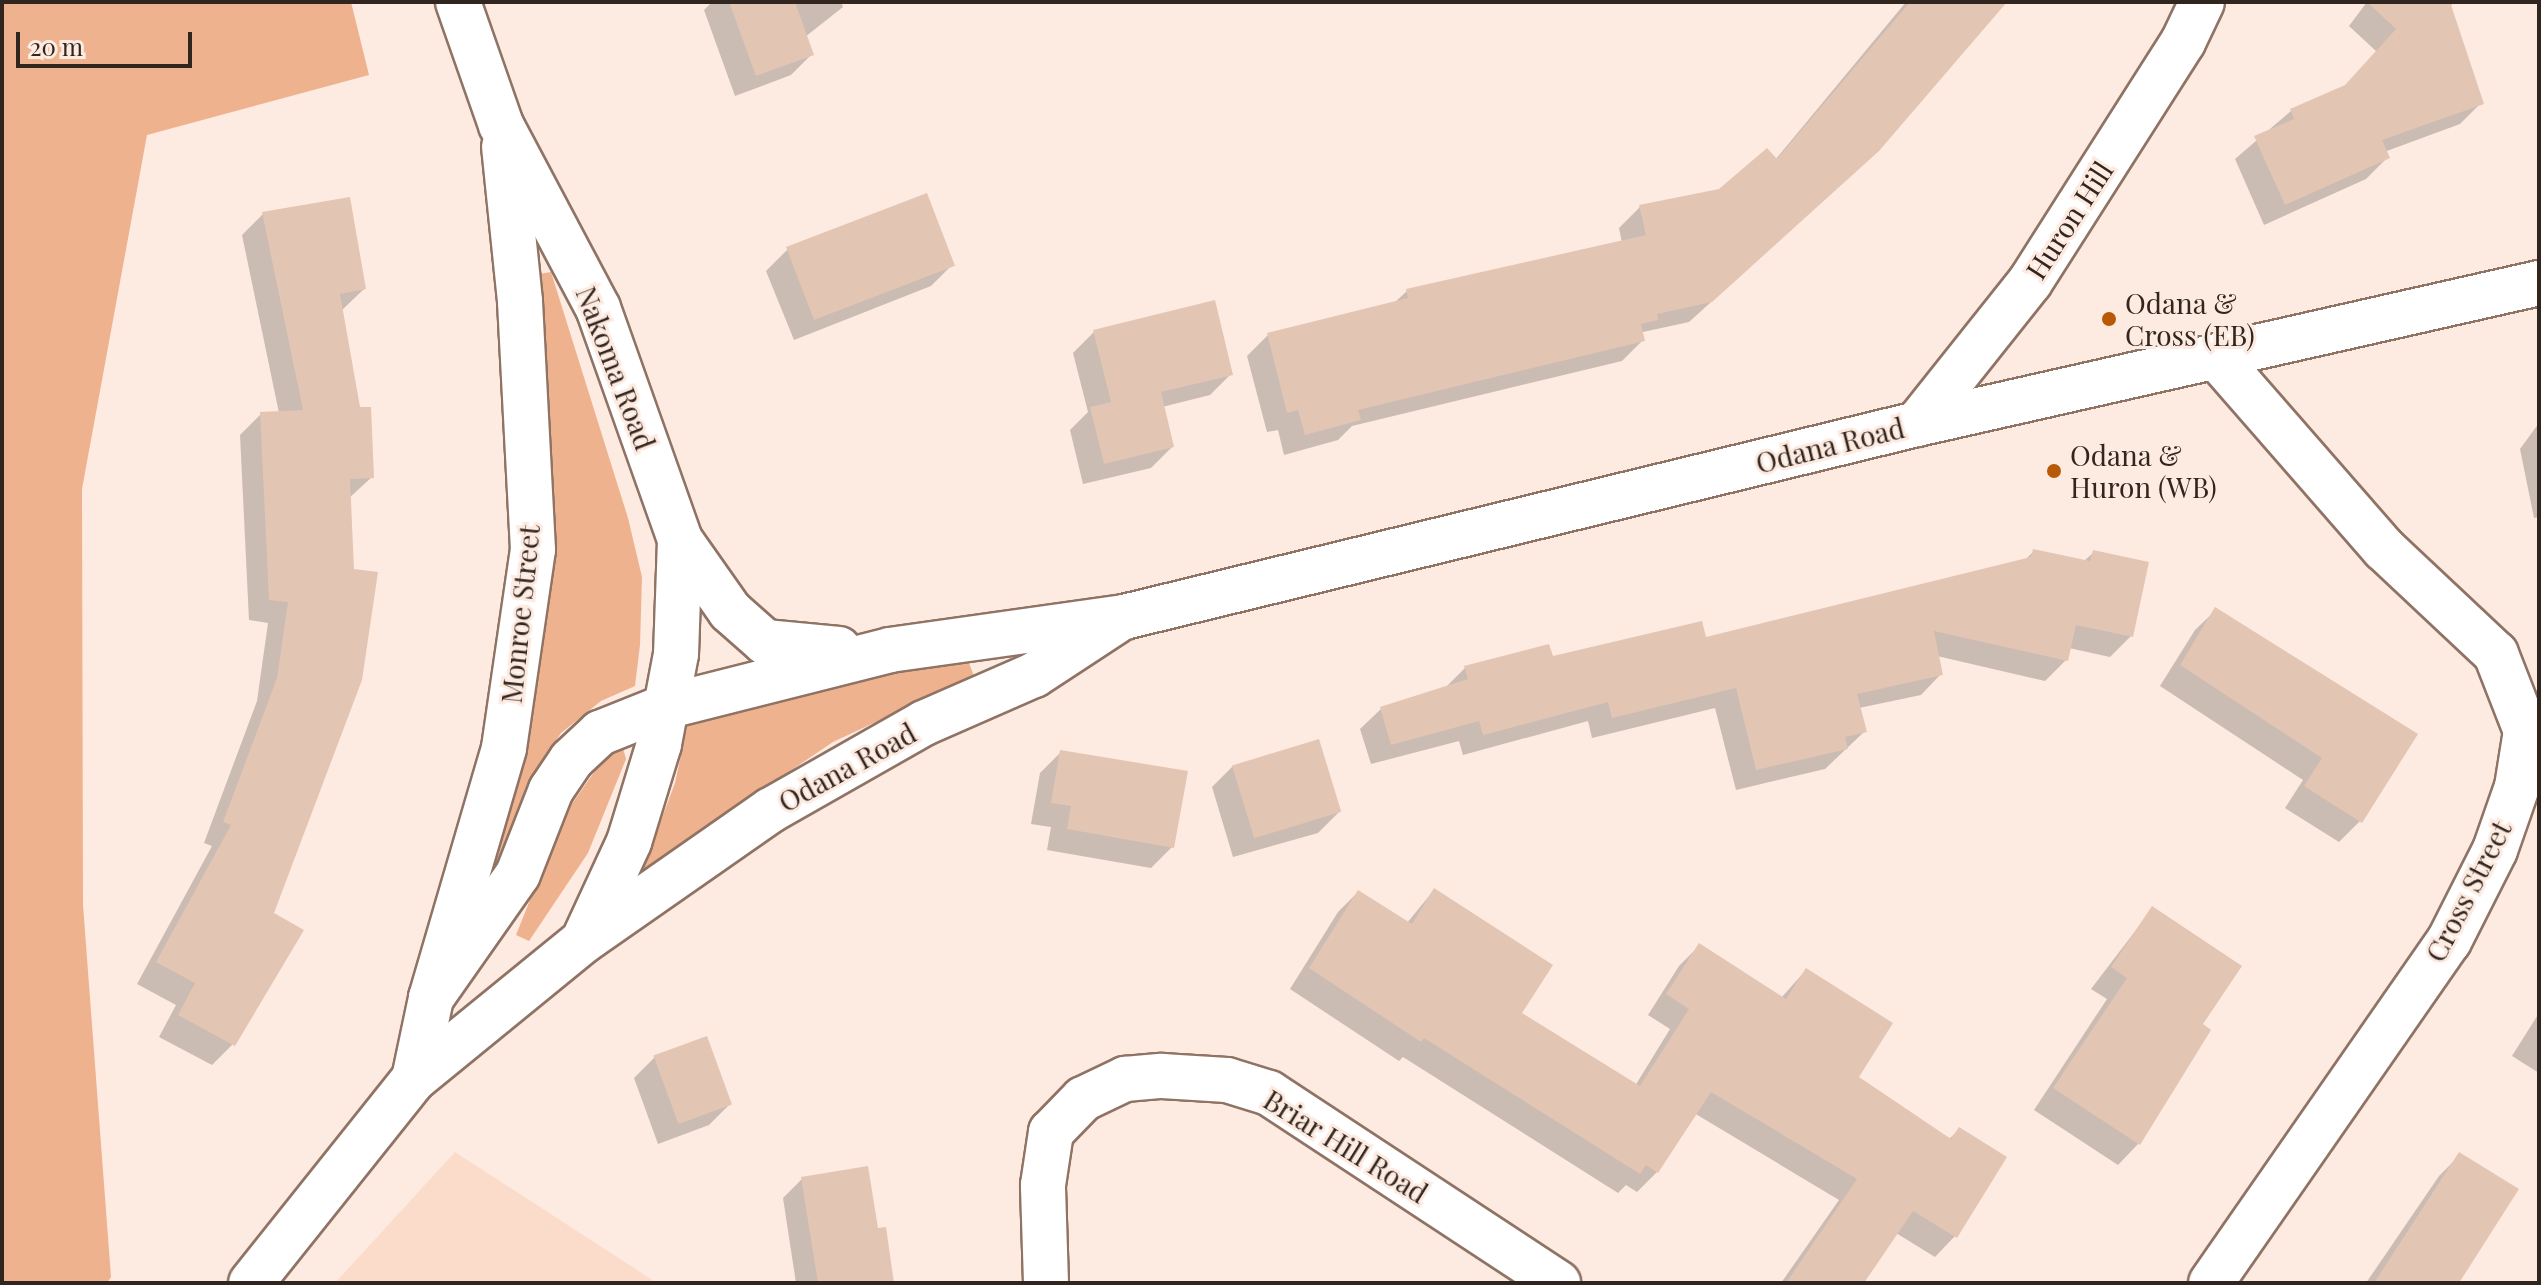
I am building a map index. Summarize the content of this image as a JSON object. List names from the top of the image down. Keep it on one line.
{"streets":{"street":["Huron Hill","Nakoma Road","Odana Road","Monroe Street","Cross Street","Briar Hill Road"]},"crossings":[["Huron Hill","Odana Road"],["Nakoma Road","Odana Road"],["Nakoma Road","Monroe Street"],["Odana Road","Monroe Street"],["Odana Road","Cross Street"]],"places":["Odana & Cross (EB)","Odana & Huron (WB)"],"scale_bar":"20 m"}
